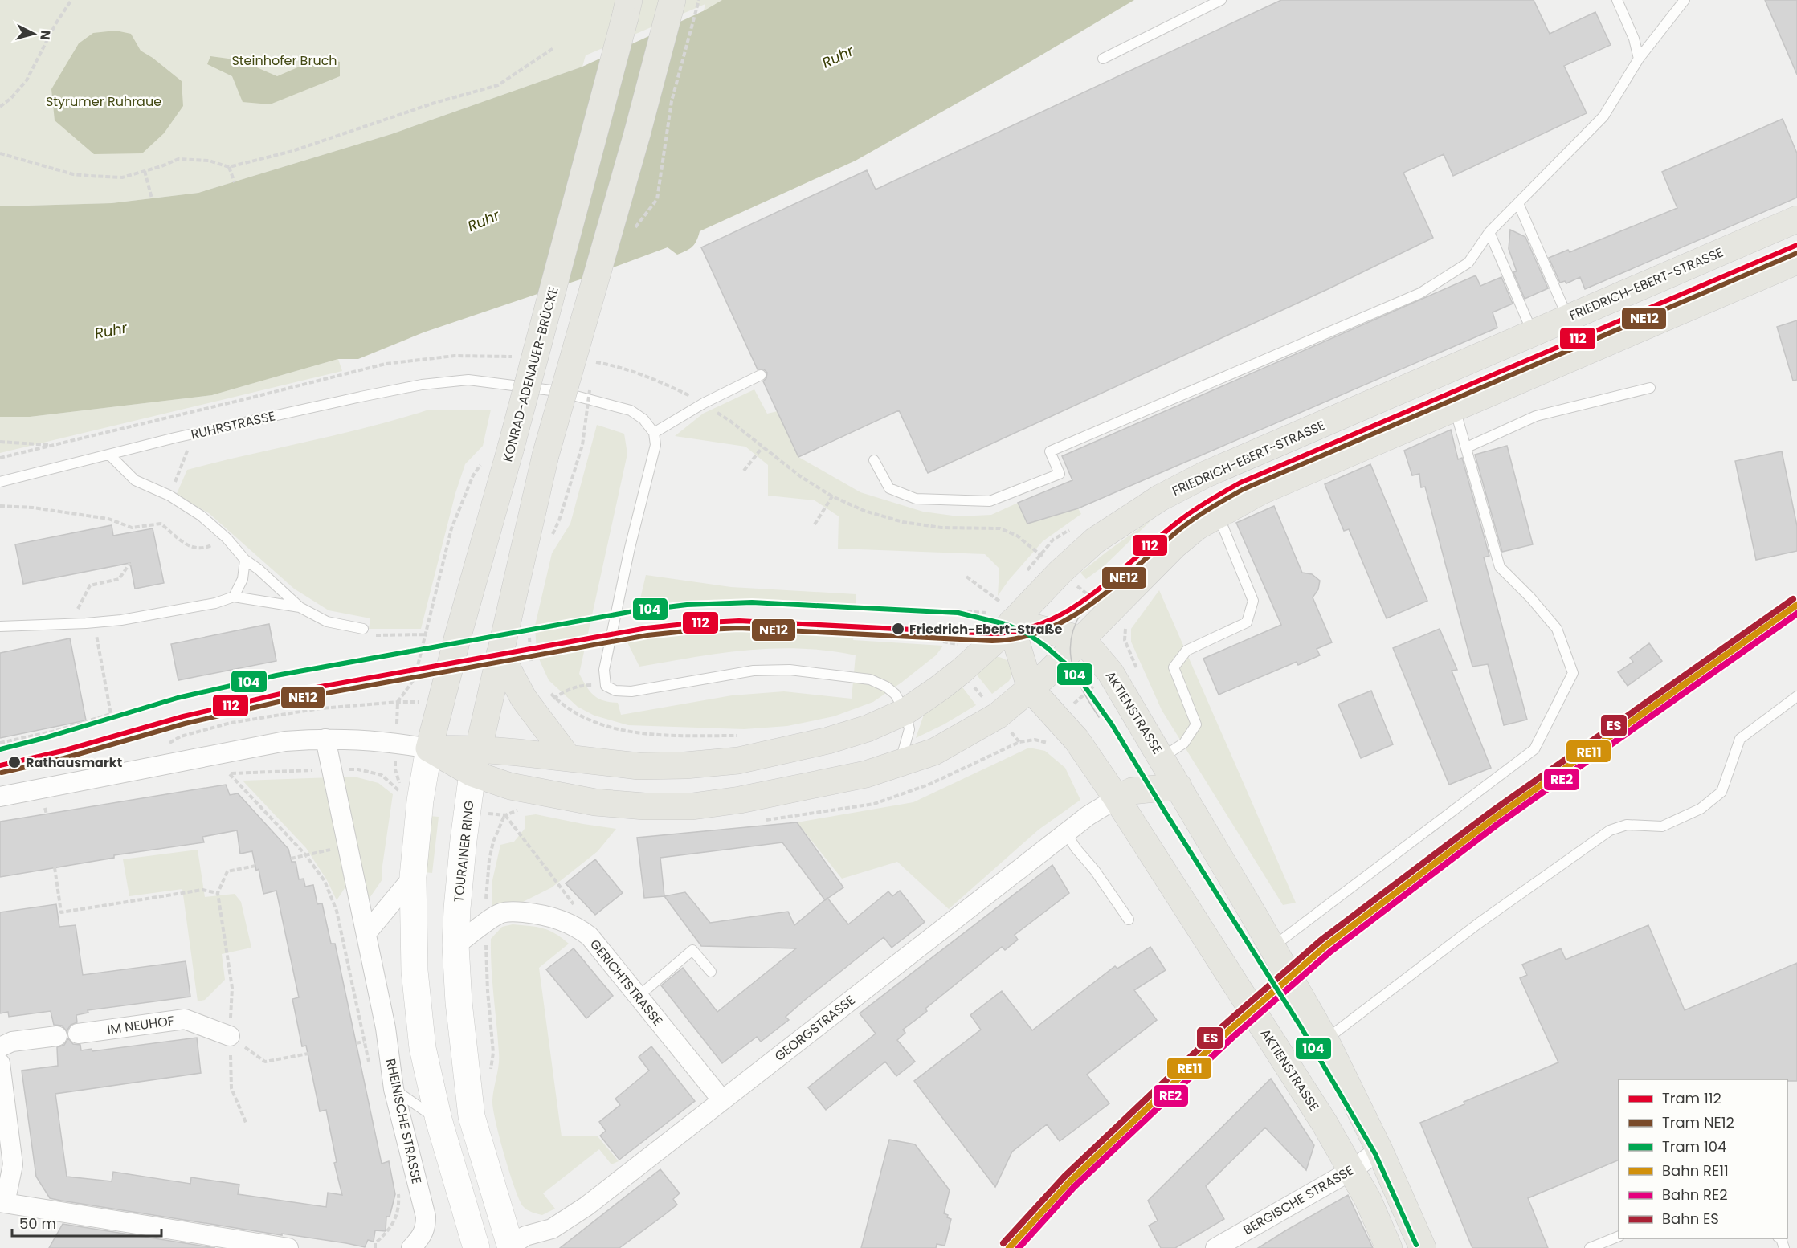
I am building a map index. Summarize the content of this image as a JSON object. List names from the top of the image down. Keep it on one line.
{"streets":{"main road":["FRIEDRICH-EBERT-STRASSE","KONRAD-ADENAUER-BRÜCKE","AKTIENSTRASSE","TOURAINER RING"],"street":["GERICHTSTRASSE","IM NEUHOF","GEORGSTRASSE","RHEINISCHE STRASSE","BERGISCHE STRASSE"],"lane":["RUHRSTRASSE"]},"crossings":[["FRIEDRICH-EBERT-STRASSE","KONRAD-ADENAUER-BRÜCKE"],["FRIEDRICH-EBERT-STRASSE","AKTIENSTRASSE"],["FRIEDRICH-EBERT-STRASSE","TOURAINER RING"],["FRIEDRICH-EBERT-STRASSE","RHEINISCHE STRASSE"],["AKTIENSTRASSE","GEORGSTRASSE"],["AKTIENSTRASSE","BERGISCHE STRASSE"],["TOURAINER RING","GERICHTSTRASSE"],["TOURAINER RING","GEORGSTRASSE"],["GERICHTSTRASSE","GEORGSTRASSE"]],"water":["Ruhr"],"parks":["Steinhofer Bruch","Styrumer Ruhraue"],"places":["Friedrich-Ebert-Straße","Rathausmarkt"],"lines":["tram line 112","tram line NE12","rail line ES","tram line 104","rail line RE11","rail line RE2"],"legend":["Tram 112","Tram NE12","Tram 104","Bahn RE11","Bahn RE2","Bahn ES"],"scale_bar":"50 m","north":"right"}
